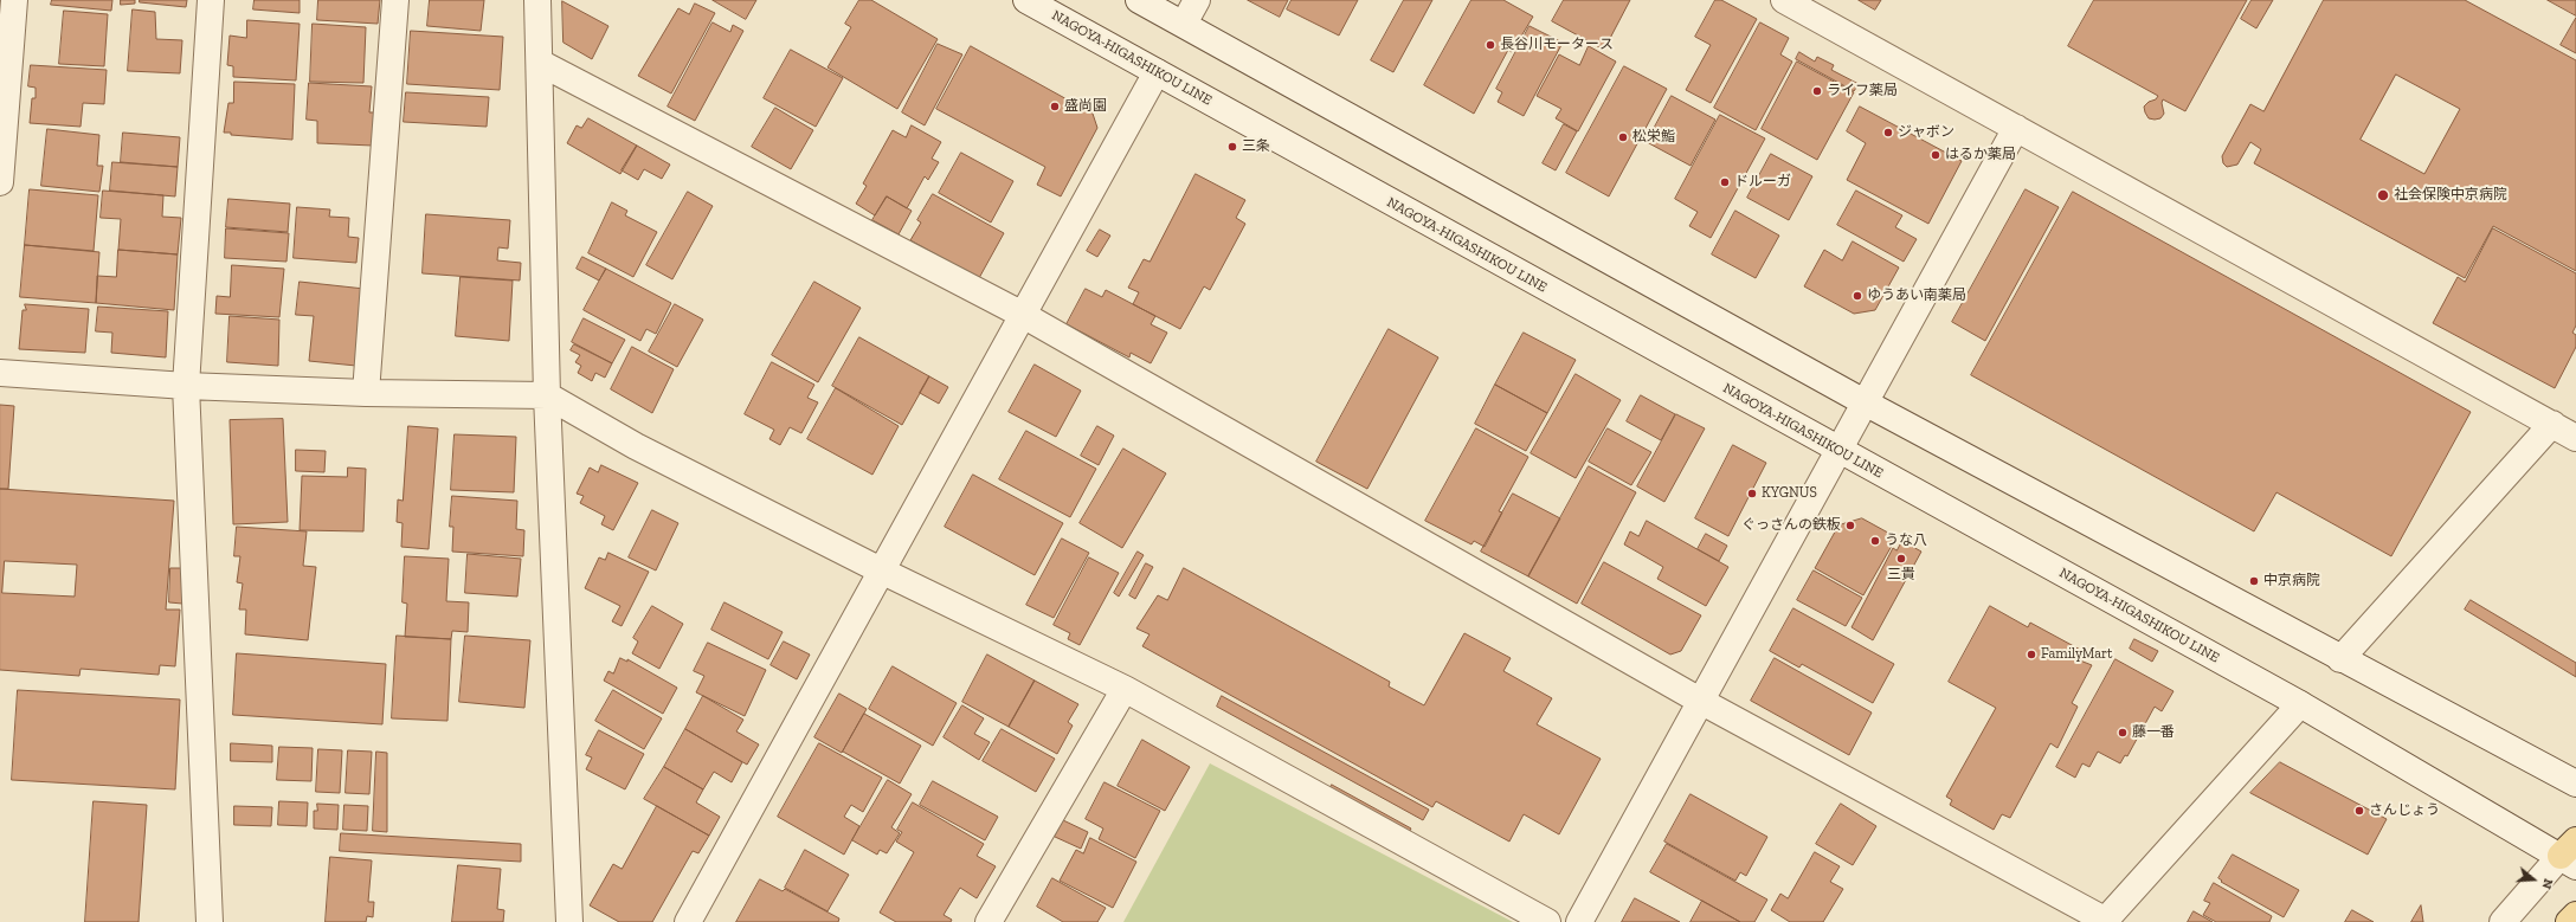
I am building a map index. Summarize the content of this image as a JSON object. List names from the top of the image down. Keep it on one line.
{"streets":{"street":["NAGOYA-HIGASHIKOU LINE"]},"places":["長谷川モータース","ライフ薬局","盛尚園","ジャボン","松栄鮨","三条","はるか薬局","ドルーガ","社会保険中京病院","ゆうあい南薬局","KYGNUS","ぐっさんの鉄板","うな八","三貴","中京病院","FamilyMart","藤一番","さんじょう"],"north":"right"}
